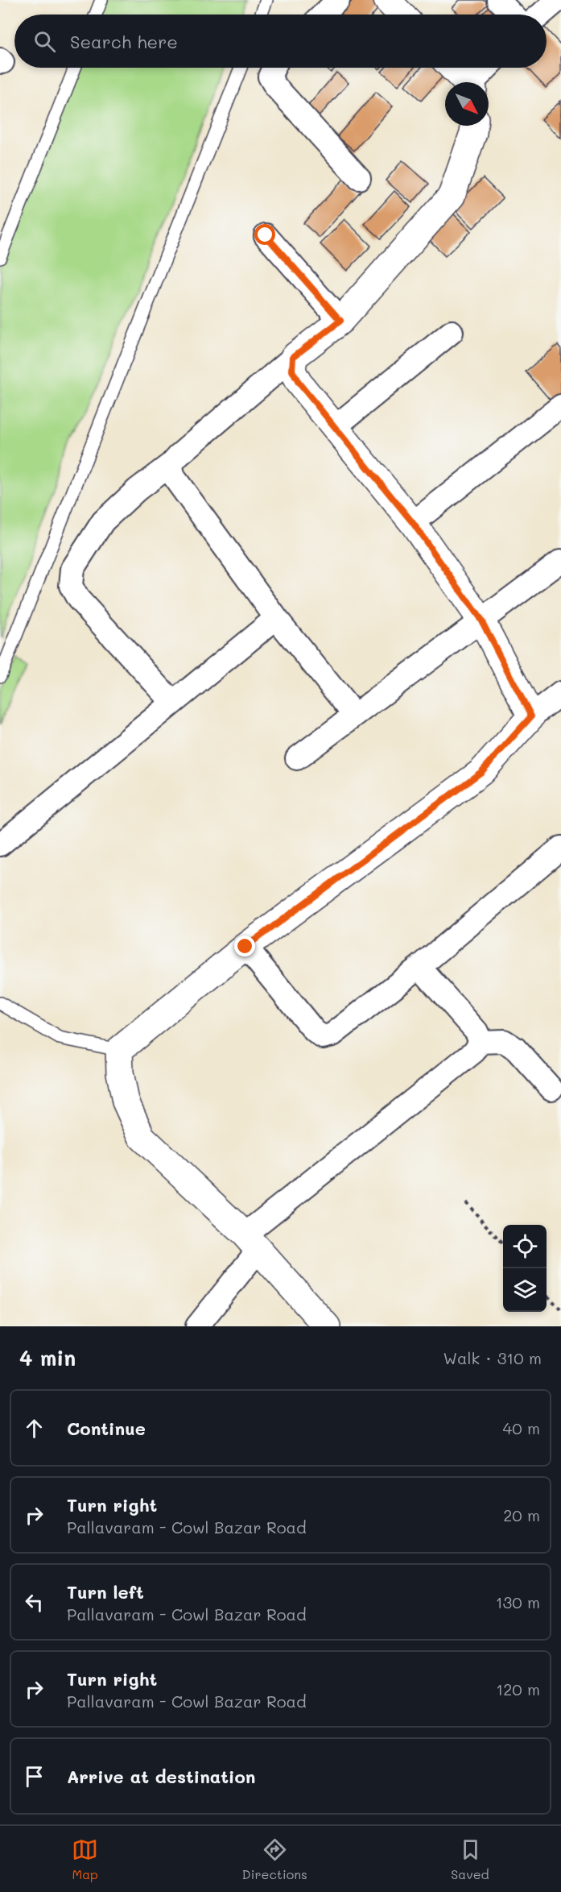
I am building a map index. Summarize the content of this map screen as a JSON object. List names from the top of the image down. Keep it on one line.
{"north":"bottom right","page":{"search":"Search here","heading":["4 min","Walk · 310 m"],"list":[["Continue","40 m"],["Turn right","Pallavaram - Cowl Bazar Road","20 m"],["Turn left","Pallavaram - Cowl Bazar Road","130 m"],["Turn right","Pallavaram - Cowl Bazar Road","120 m"],"Arrive at destination"],"nav":["Map","Directions","Saved"]}}
